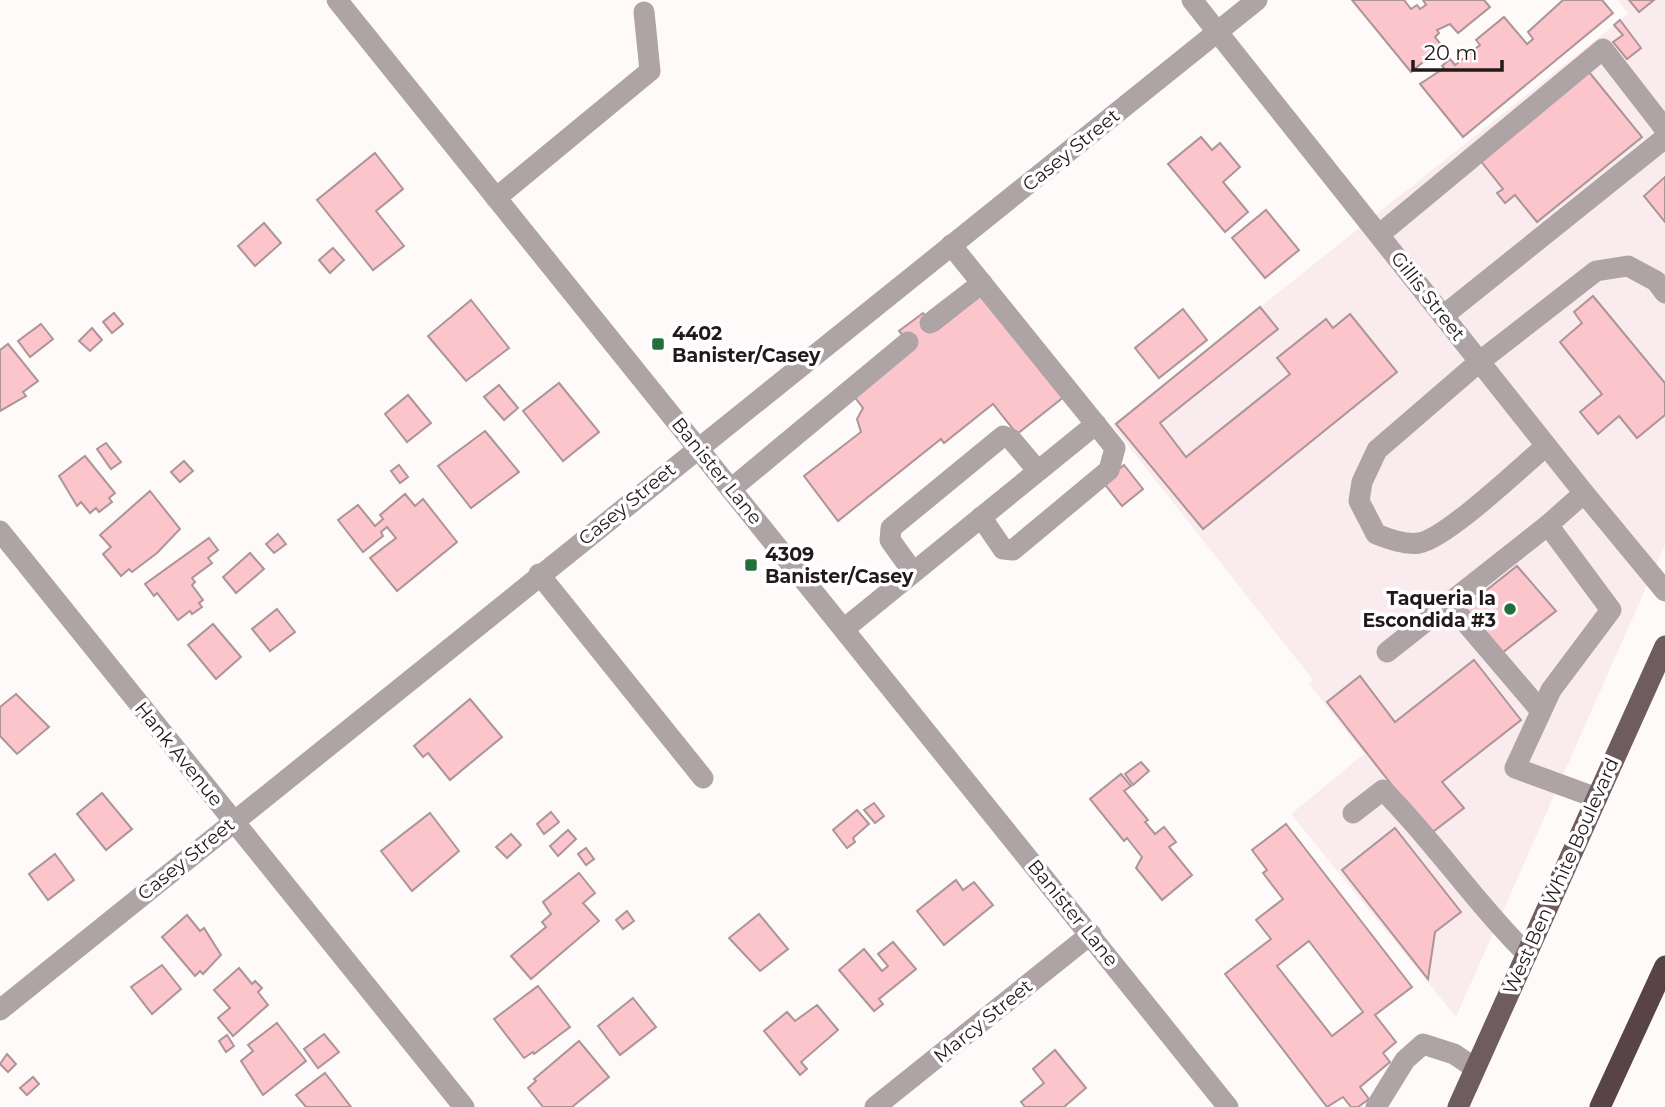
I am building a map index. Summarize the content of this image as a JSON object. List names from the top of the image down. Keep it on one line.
{"streets":{"main road":["West Ben White Boulevard"],"street":["Casey Street","Gillis Street","Banister Lane","Hank Avenue","Marcy Street"]},"crossings":[["Casey Street","Gillis Street"],["Casey Street","Banister Lane"],["Casey Street","Hank Avenue"],["Banister Lane","Marcy Street"]],"places":{"transit":["4402 Banister/Casey","4309 Banister/Casey"],"other":["Taqueria la Escondida #3"]},"scale_bar":"20 m"}
